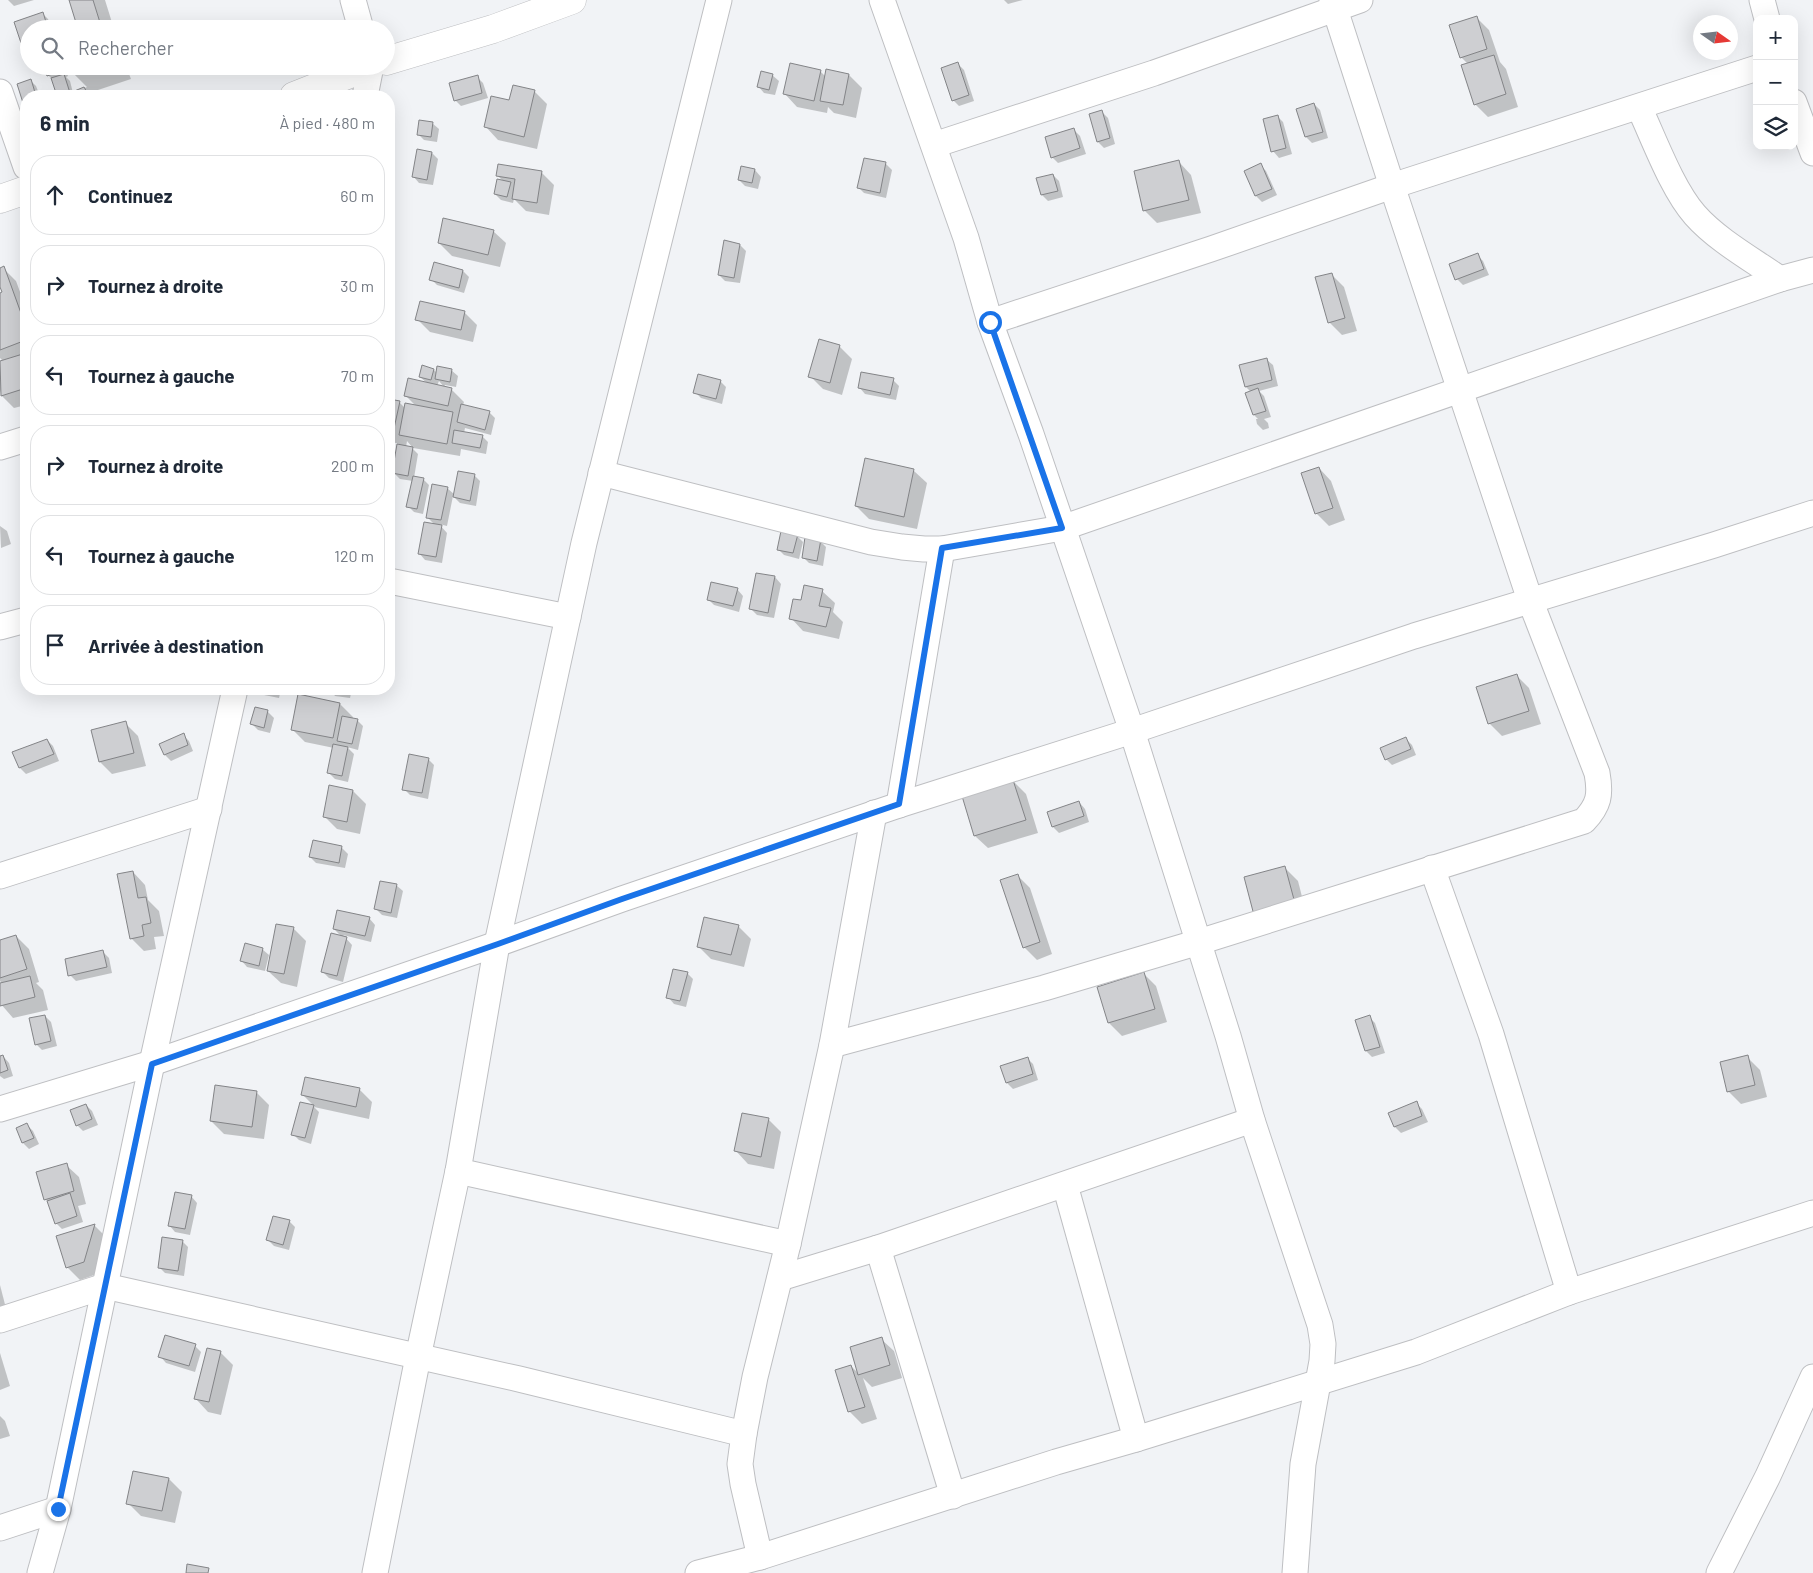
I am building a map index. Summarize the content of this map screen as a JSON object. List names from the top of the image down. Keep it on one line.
{"north":"right","page":{"map_buttons":["+","−"],"search":"Rechercher","heading":["6 min","À pied · 480 m"],"list":[["Continuez","60 m"],["Tournez à droite","30 m"],["Tournez à gauche","70 m"],["Tournez à droite","200 m"],["Tournez à gauche","120 m"],"Arrivée à destination"]}}
